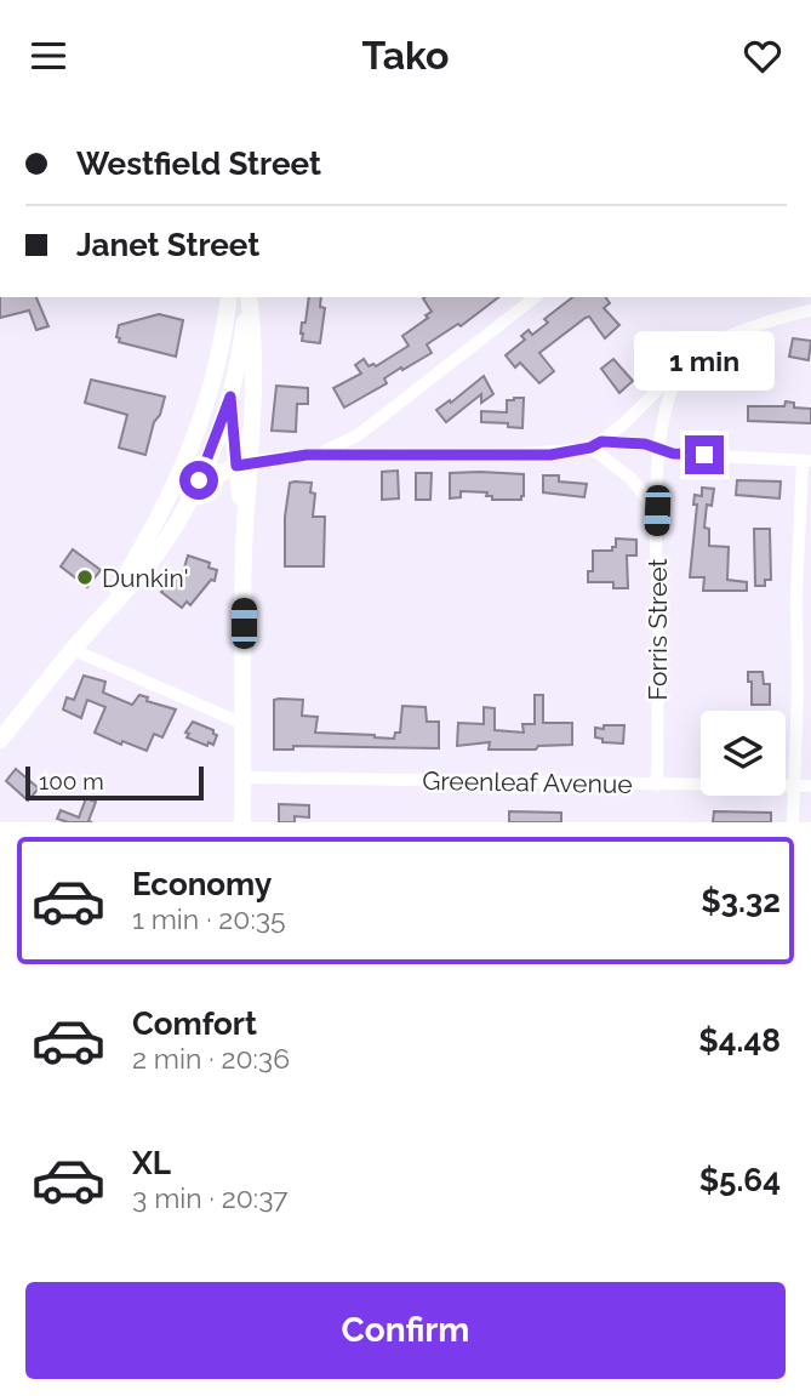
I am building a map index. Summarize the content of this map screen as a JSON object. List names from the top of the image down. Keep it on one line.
{"streets":{"street":["Forris Street","Greenleaf Avenue"]},"crossings":[["Forris Street","Greenleaf Avenue"]],"places":["Dunkin'"],"scale_bar":"100 m","page":{"header":"Tako","banner":["Westfield Street","Janet Street"],"bubble":"1 min","scale":"100 m","list":[{"name":"Economy","note":"1 min · 20:35","value":"$3.32"},{"name":"Comfort","note":"2 min · 20:36","value":"$4.48"},{"name":"XL","note":"3 min · 20:37","value":"$5.64"}],"buttons":"Confirm"}}
